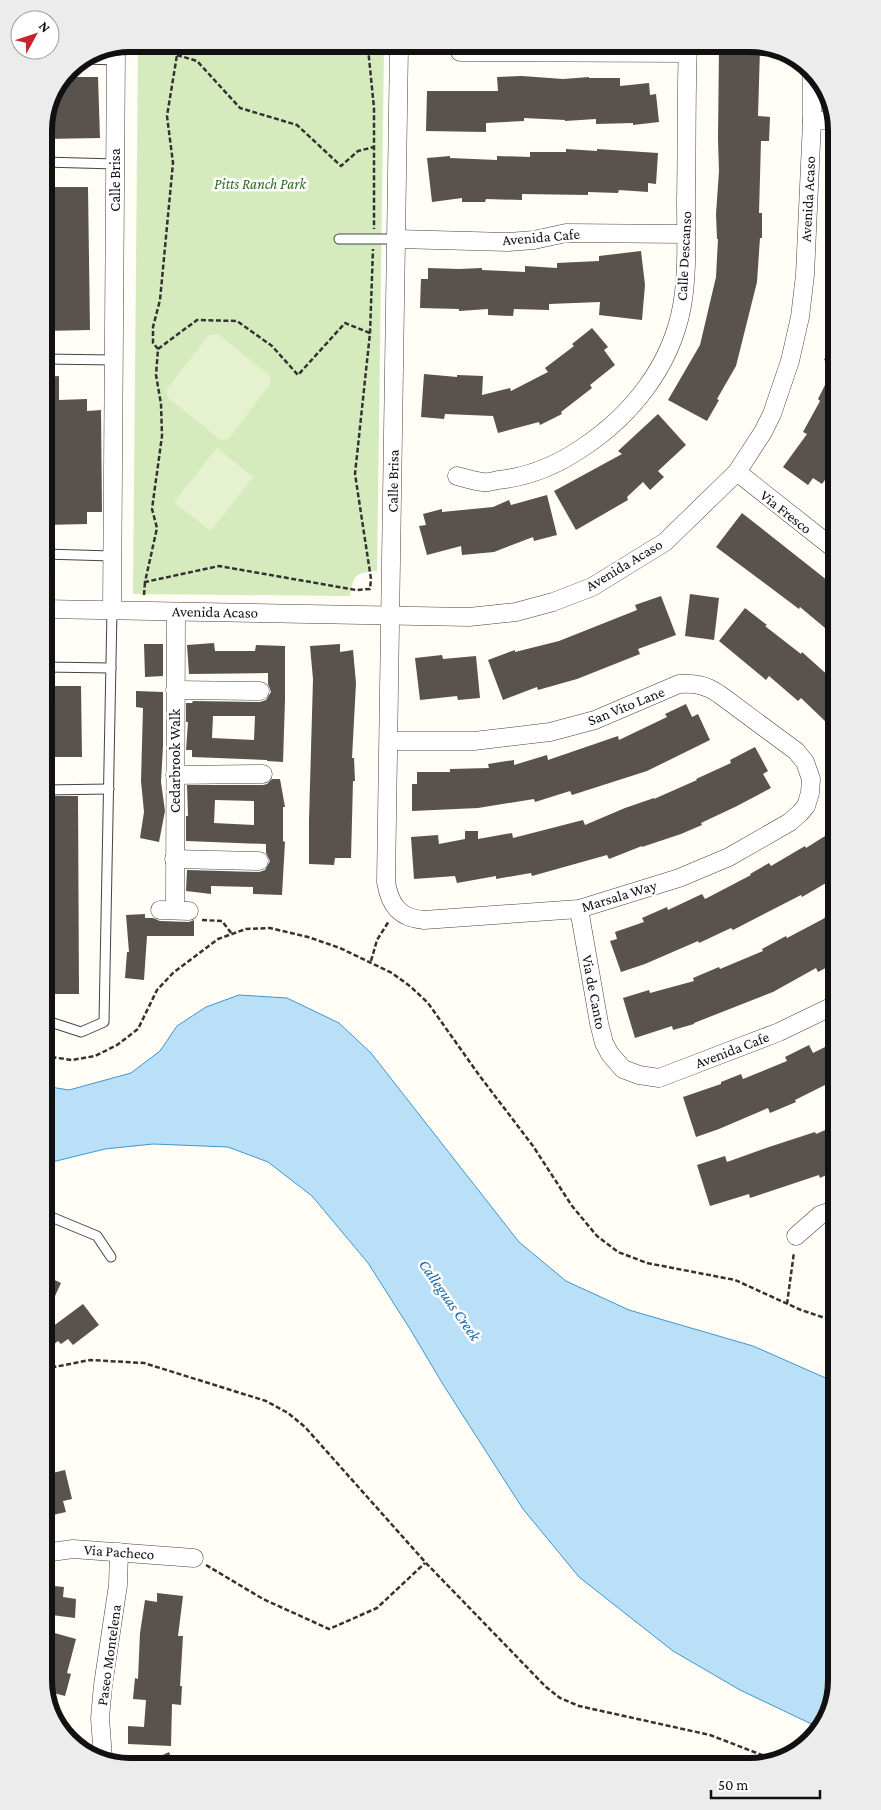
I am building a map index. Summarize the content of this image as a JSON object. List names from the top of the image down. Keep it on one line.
{"streets":{"street":["Calle Brisa","Avenida Acaso","Avenida Cafe","Calle Descanso","Via Fresco","San Vito Lane","Cedarbrook Walk","Marsala Way","Via de Canto","Via Pacheco","Paseo Montelena"]},"crossings":[["Calle Brisa","Avenida Acaso"],["Calle Brisa","Avenida Cafe"],["Calle Brisa","San Vito Lane"],["Calle Brisa","Marsala Way"],["Avenida Acaso","Via Fresco"],["Avenida Acaso","Cedarbrook Walk"],["Avenida Cafe","Calle Descanso"],["Avenida Cafe","Via de Canto"],["San Vito Lane","Marsala Way"],["Marsala Way","Via de Canto"],["Via Pacheco","Paseo Montelena"]],"water":["Calleguas Creek"],"parks":["Pitts Ranch Park"],"scale_bar":"50 m","north":"top right"}
